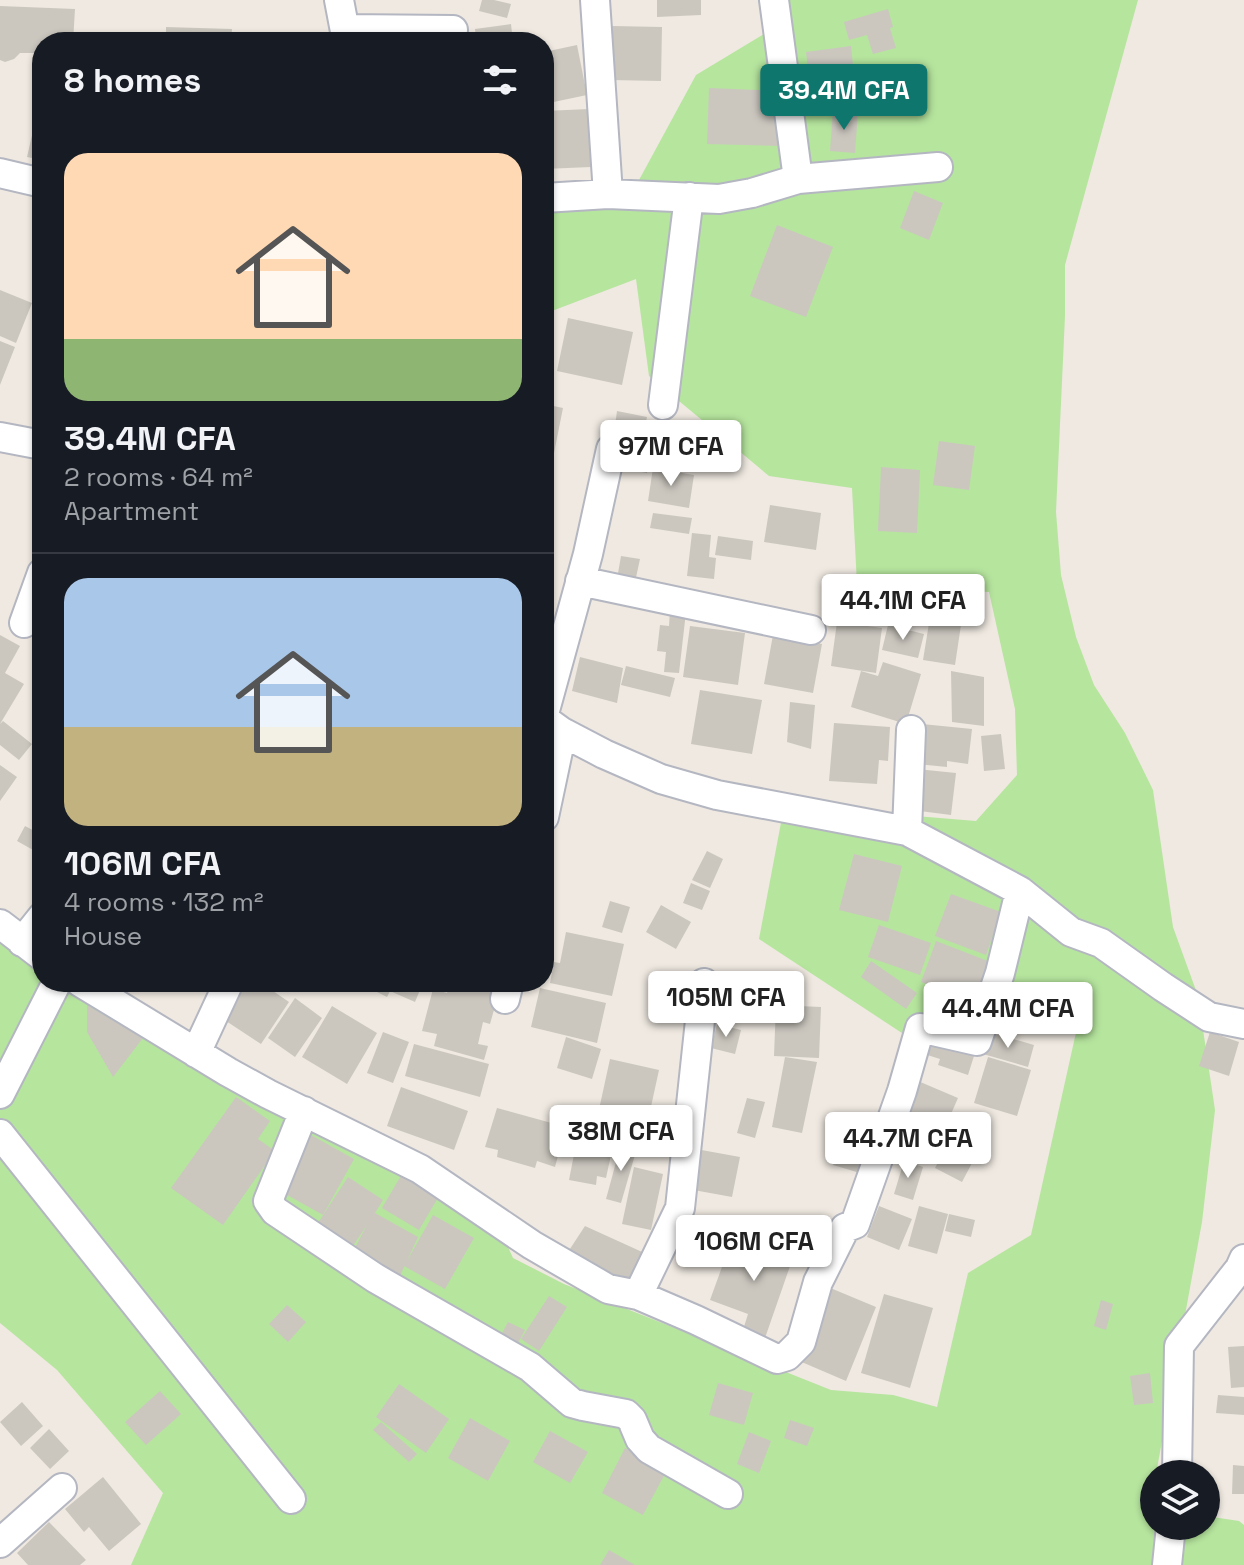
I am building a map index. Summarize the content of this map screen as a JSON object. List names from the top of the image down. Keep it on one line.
{"page":{"heading":"8 homes","price":["39.4M CFA","97M CFA","44.1M CFA","105M CFA","44.4M CFA","38M CFA","44.7M CFA","106M CFA"],"list":[{"name":"39.4M CFA","note":"2 rooms · 64 m² · Apartment"},{"name":"106M CFA","note":"4 rooms · 132 m² · House"}]}}
